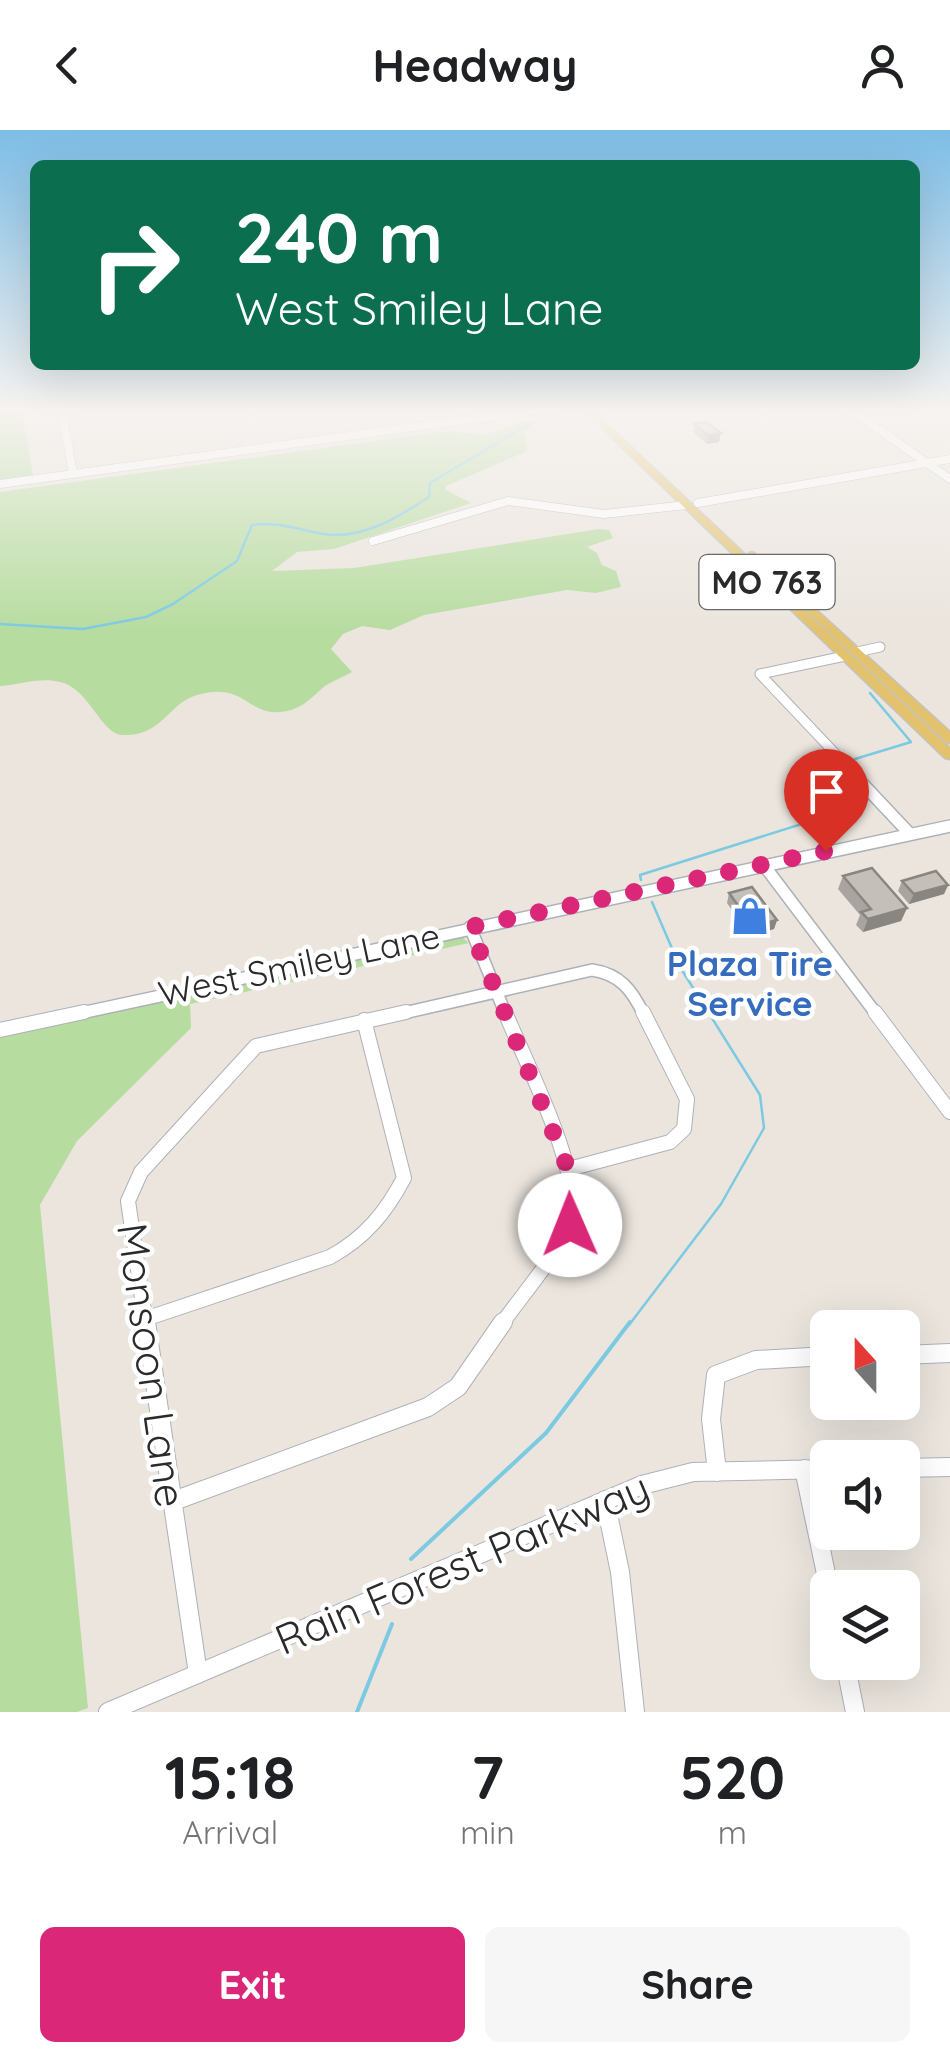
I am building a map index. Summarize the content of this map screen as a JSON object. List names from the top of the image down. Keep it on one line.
{"streets":{"main road":["MO 763"],"street":["West Smiley Lane","Monsoon Lane","Rain Forest Parkway"]},"crossings":[["Monsoon Lane","Rain Forest Parkway"]],"places":{"shop":["Plaza Tire Service"]},"north":"top","page":{"header":"Headway","turn":["240 m","West Smiley Lane"],"eta":["15:18","Arrival","7","min","520","m"],"buttons":["Exit","Share"]}}
